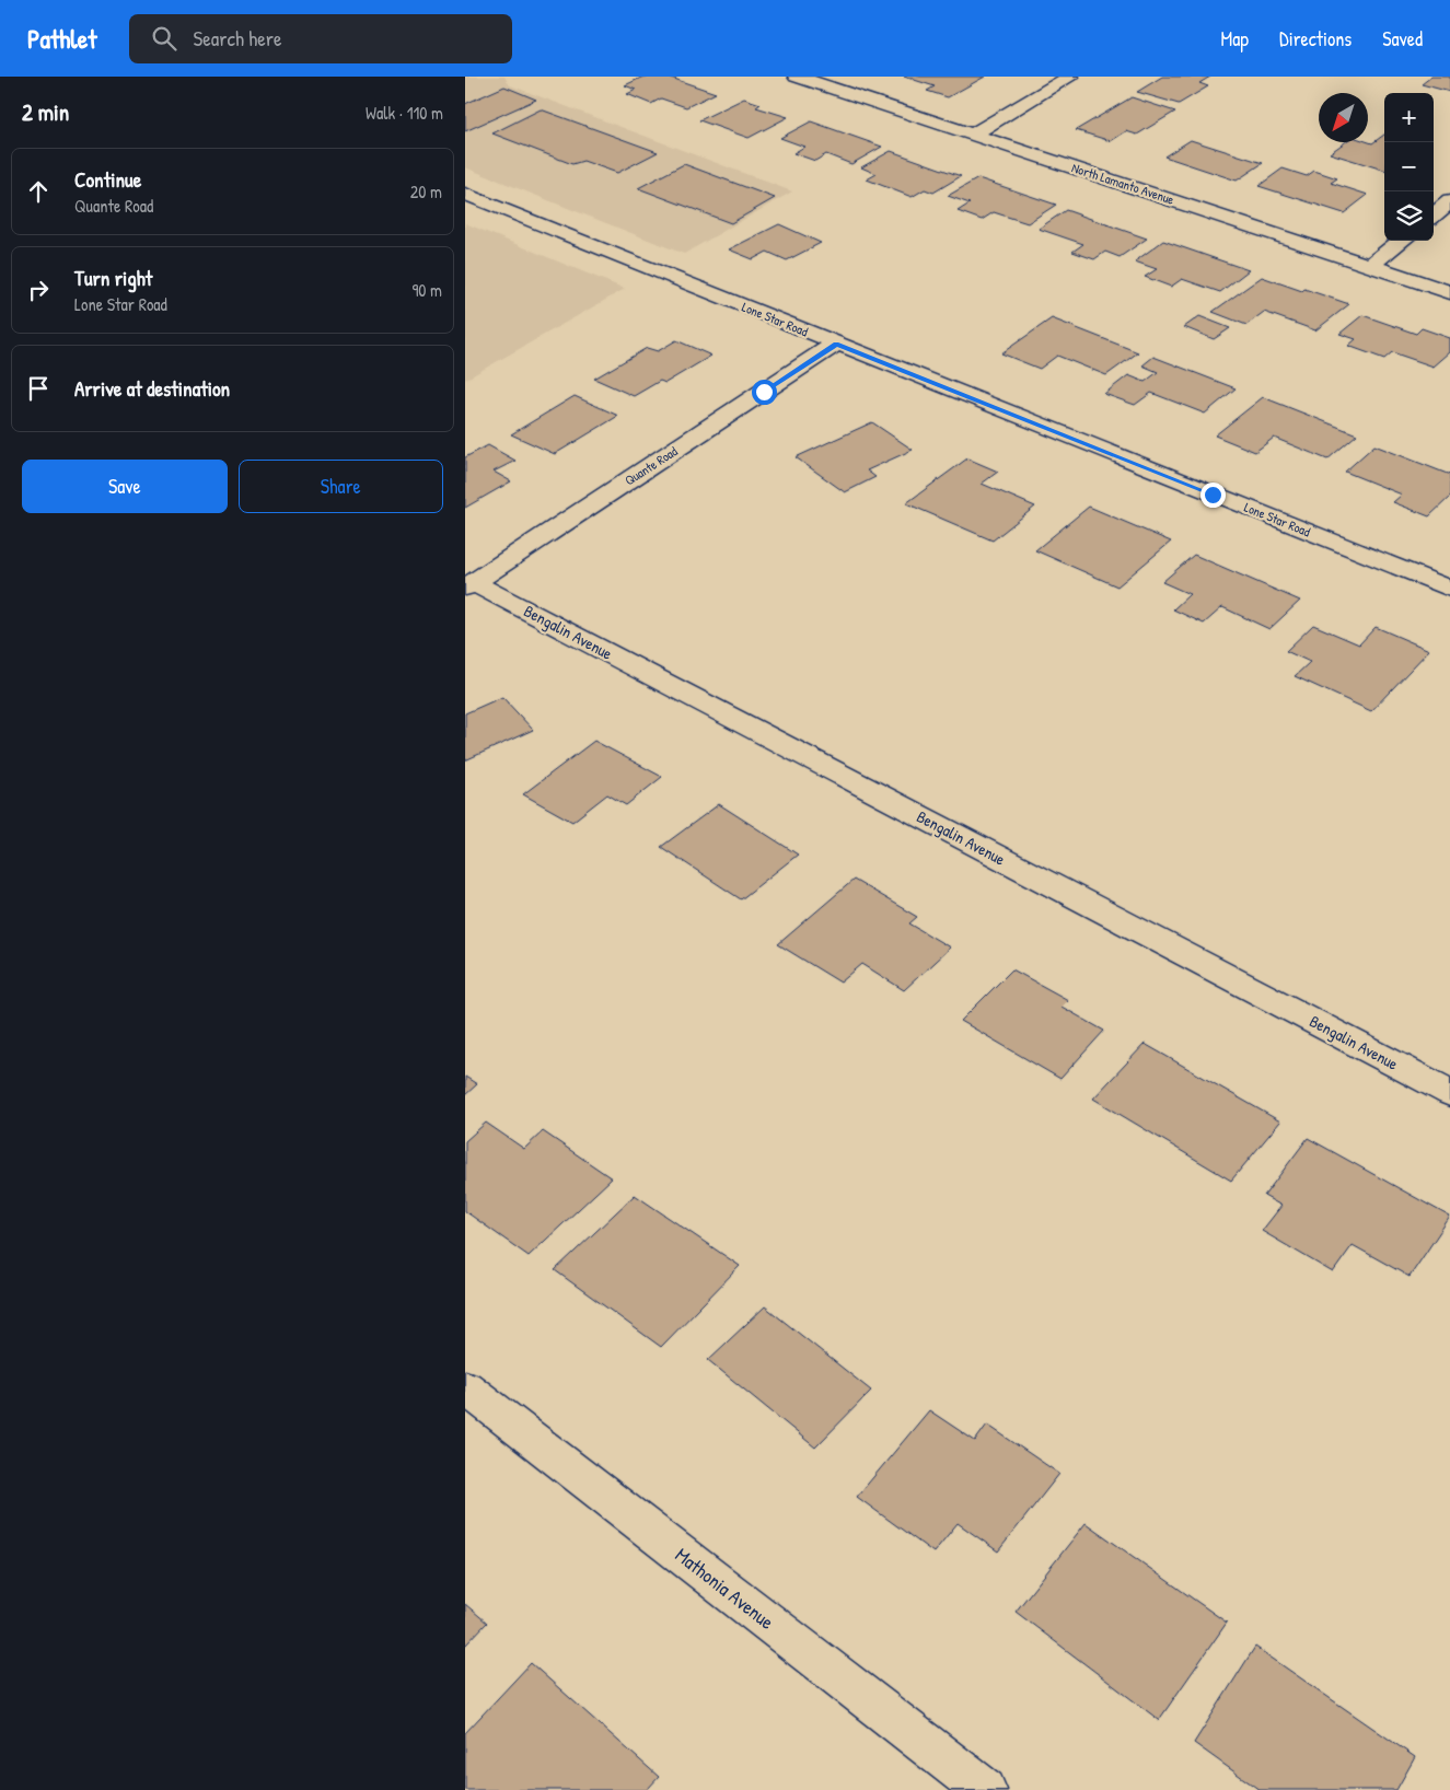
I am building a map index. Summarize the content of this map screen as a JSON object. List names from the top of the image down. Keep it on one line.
{"streets":{"street":["North Lamanto Avenue","Lone Star Road","Quante Road","Bengalin Avenue","Mathonia Avenue"]},"crossings":[["Lone Star Road","Quante Road"],["Quante Road","Bengalin Avenue"]],"north":"bottom left","page":{"header":"Pathlet","search":"Search here","nav":["Map","Directions","Saved"],"heading":["2 min","Walk · 110 m"],"map_buttons":["+","−"],"list":[["Continue","Quante Road","20 m"],["Turn right","Lone Star Road","90 m"],"Arrive at destination"],"buttons":["Save","Share"]}}
